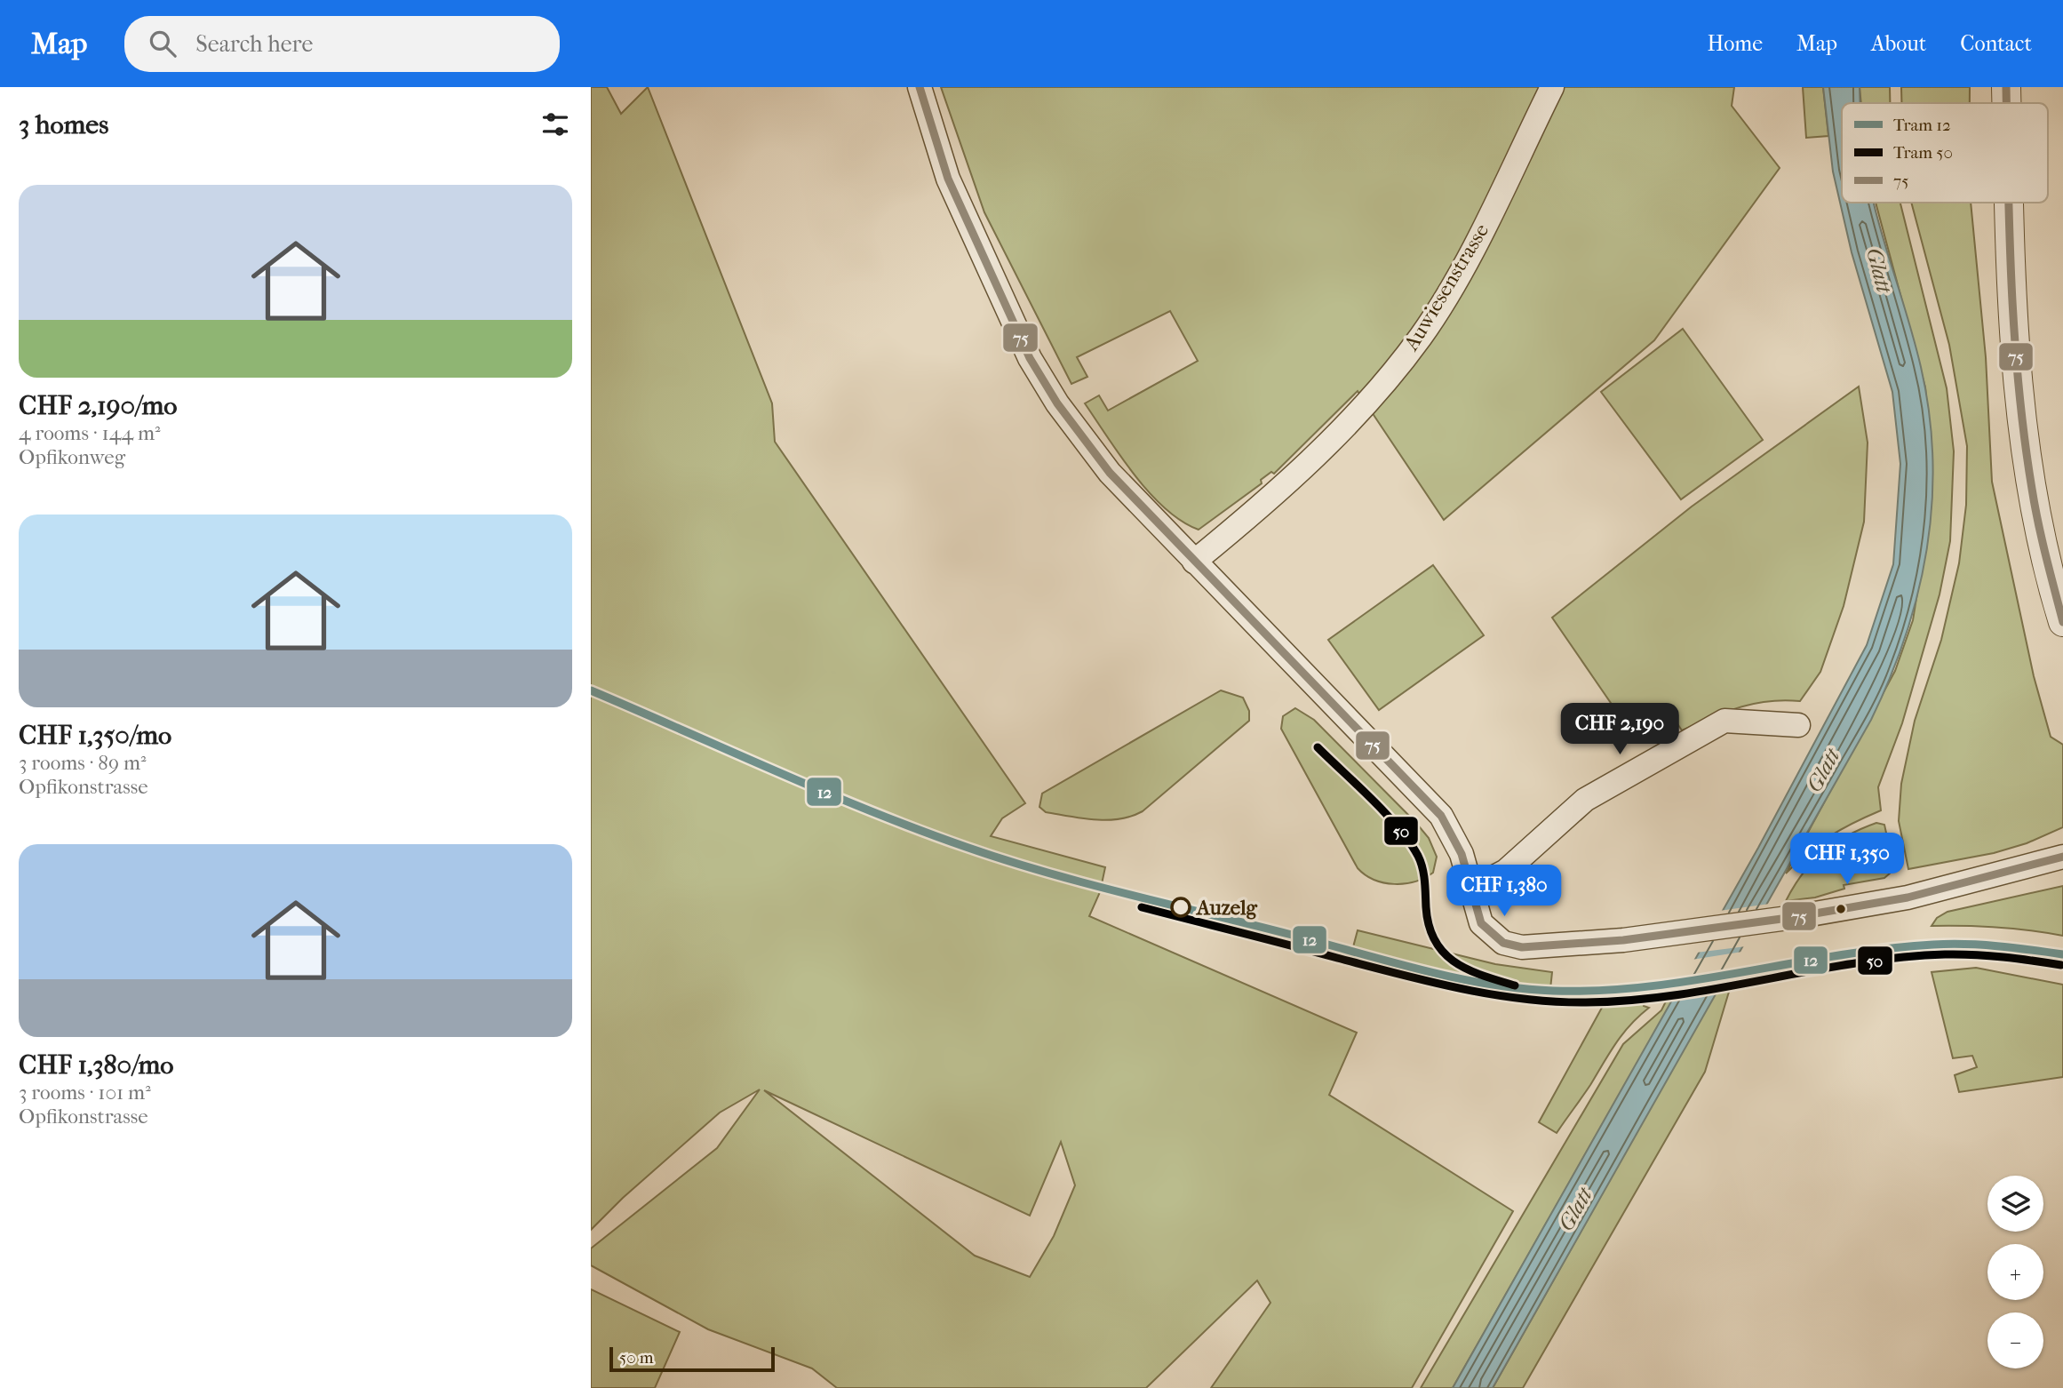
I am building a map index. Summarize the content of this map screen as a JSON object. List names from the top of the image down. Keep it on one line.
{"streets":{"street":["Auwiesenstrasse"]},"water":["Glatt"],"places":["Auzelg"],"lines":["transit line 75","tram line 12","tram line 50"],"legend":["Tram 12","Tram 50","75"],"scale_bar":"50 m","page":{"header":"Map","search":"Search here","nav":["Home","Map","About","Contact"],"heading":"3 homes","list":[{"name":"CHF 2,190/mo","note":"4 rooms · 144 m² · Opfikonweg"},{"name":"CHF 1,350/mo","note":"3 rooms · 89 m² · Opfikonstrasse"},{"name":"CHF 1,380/mo","note":"3 rooms · 101 m² · Opfikonstrasse"}],"price":["CHF 2,190","CHF 1,350","CHF 1,380"],"map_buttons":["+","−"],"scale":"50 m"}}
